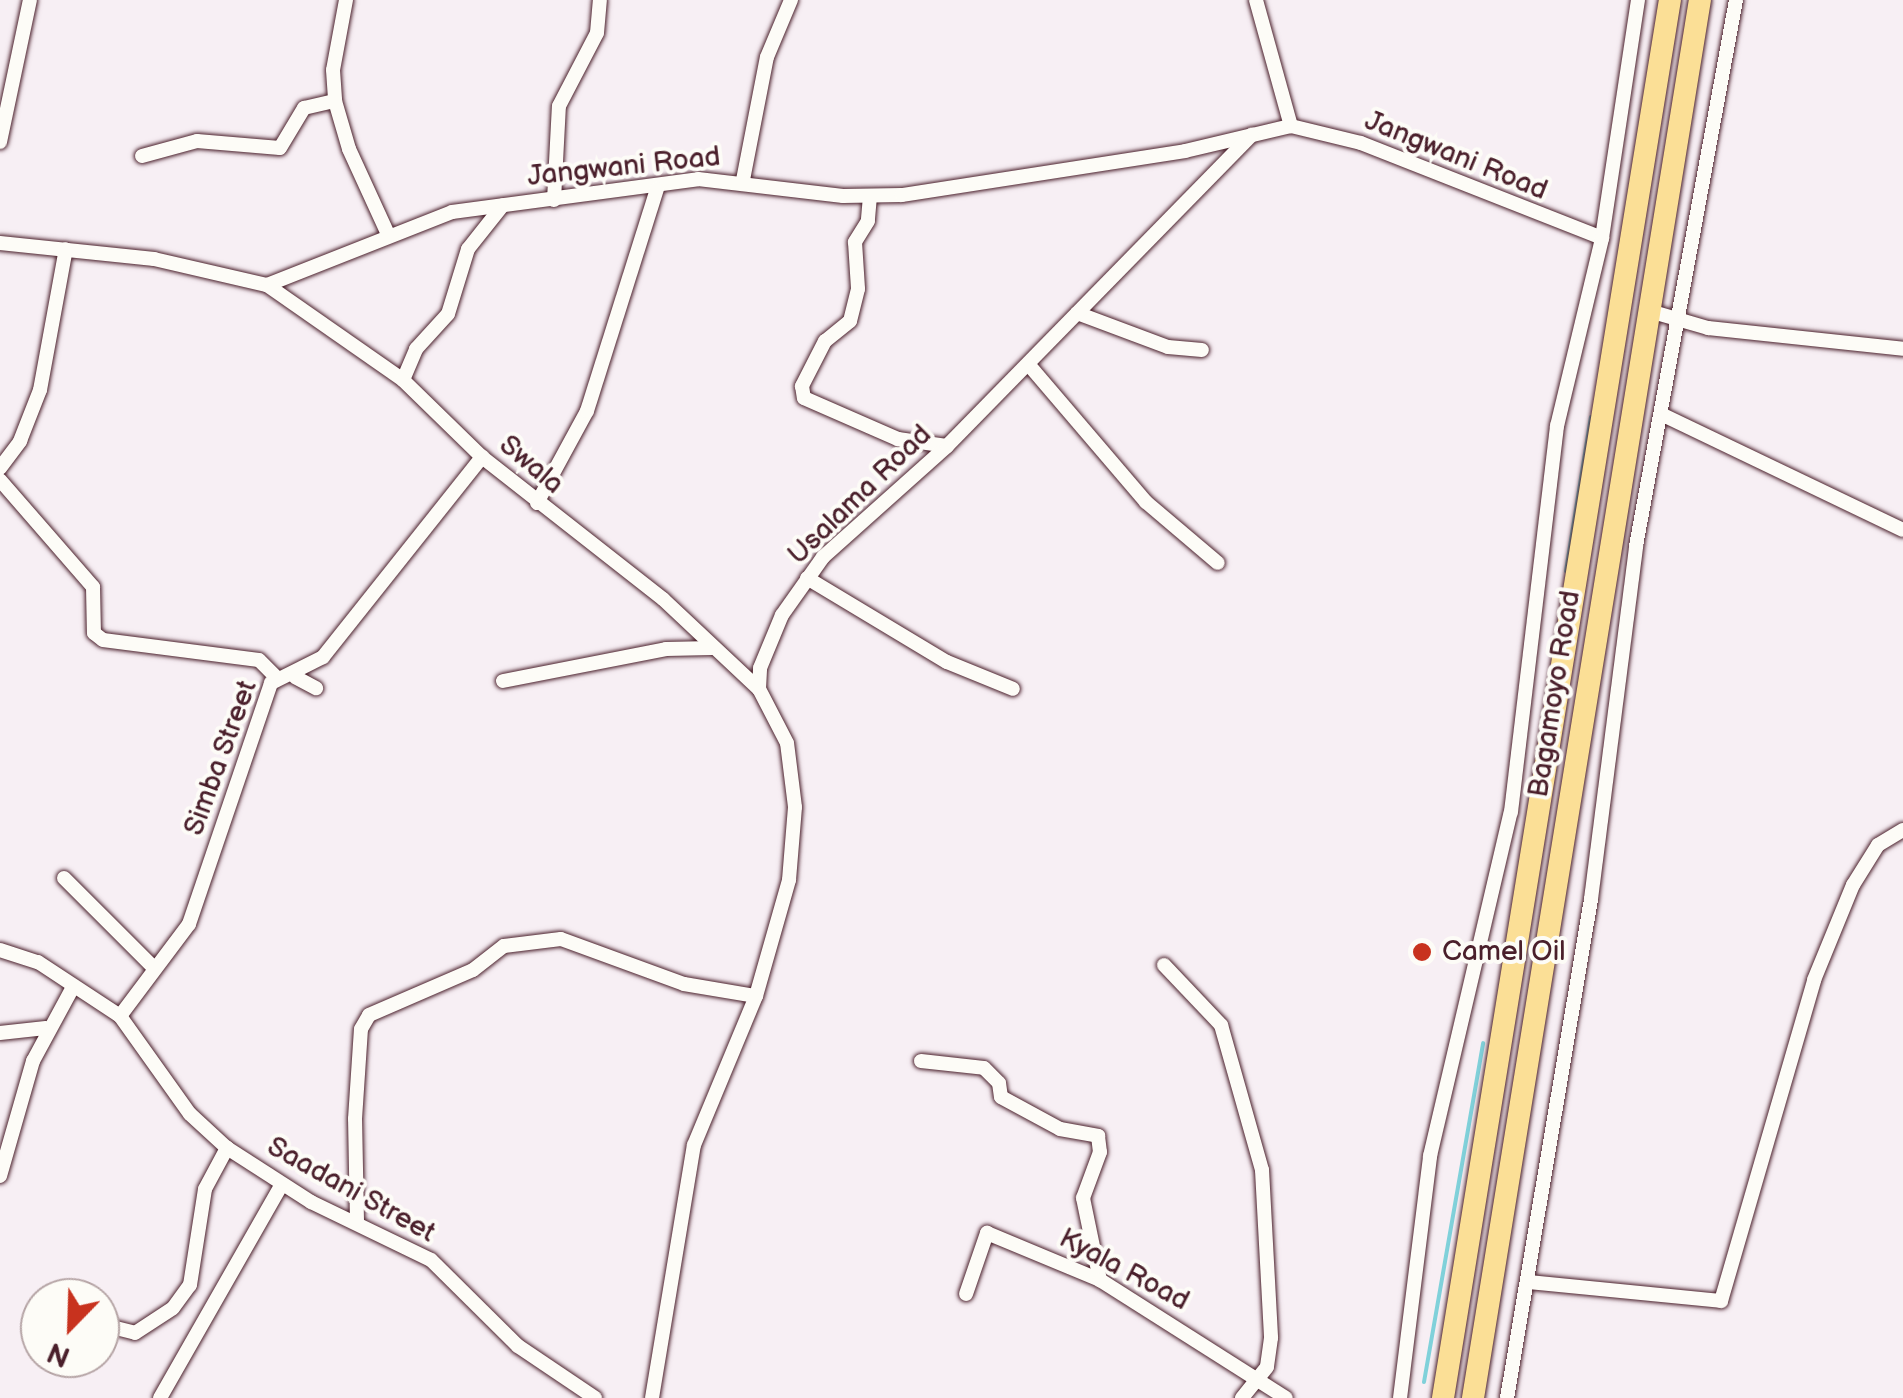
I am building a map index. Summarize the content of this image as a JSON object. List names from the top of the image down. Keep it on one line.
{"streets":{"highway":["Bagamoyo Road"],"street":["Jangwani Road","Swala","Usalama Road","Simba Street","Saadani Street","Kyala Road"]},"crossings":[["Jangwani Road","Swala"],["Jangwani Road","Usalama Road"],["Swala","Usalama Road"],["Swala","Simba Street"],["Simba Street","Saadani Street"]],"places":["Camel Oil"],"north":"bottom left"}
